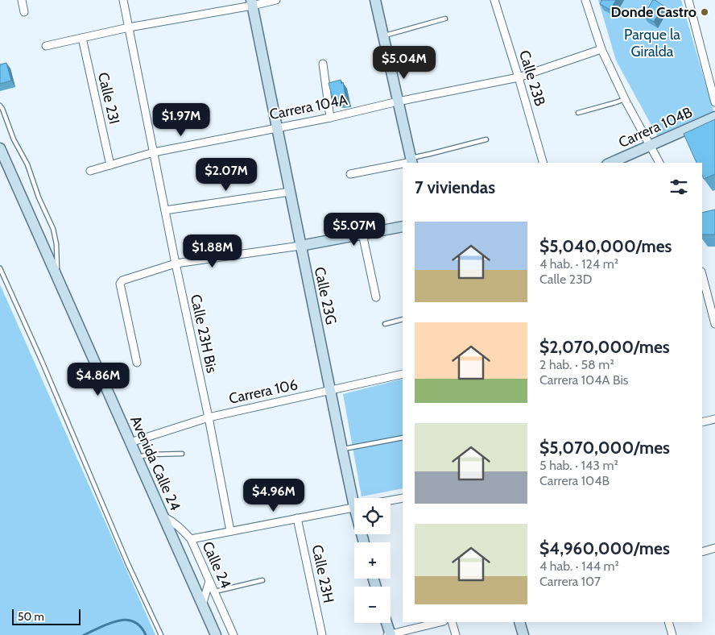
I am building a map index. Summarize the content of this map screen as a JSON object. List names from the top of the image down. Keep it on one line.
{"streets":{"street":["Calle 23B","Calle 23I","Carrera 104A","Carrera 104B","Calle 23G","Calle 23H Bis","Carrera 106","Avenida Calle 24","Calle 24","Calle 23H"]},"crossings":[["Calle 23B","Carrera 104A"],["Calle 23I","Carrera 104A"],["Carrera 104A","Calle 23G"],["Carrera 104A","Calle 23H Bis"],["Calle 23G","Carrera 106"],["Calle 23H Bis","Carrera 106"],["Carrera 106","Avenida Calle 24"],["Avenida Calle 24","Calle 24"]],"parks":["Parque la Giralda"],"places":["Donde Castro"],"scale_bar":"50 m","page":{"price":["$5.04M","$1.97M","$2.07M","$5.07M","$1.88M","$4.86M","$4.96M"],"heading":"7 viviendas","list":[{"name":"$5,040,000/mes","note":"4 hab. · 124 m² · Calle 23D"},{"name":"$2,070,000/mes","note":"2 hab. · 58 m² · Carrera 104A Bis"},{"name":"$5,070,000/mes","note":"5 hab. · 143 m² · Carrera 104B"},{"name":"$4,960,000/mes","note":"4 hab. · 144 m² · Carrera 107"}],"map_buttons":["+","−"],"scale":"50 m"}}
